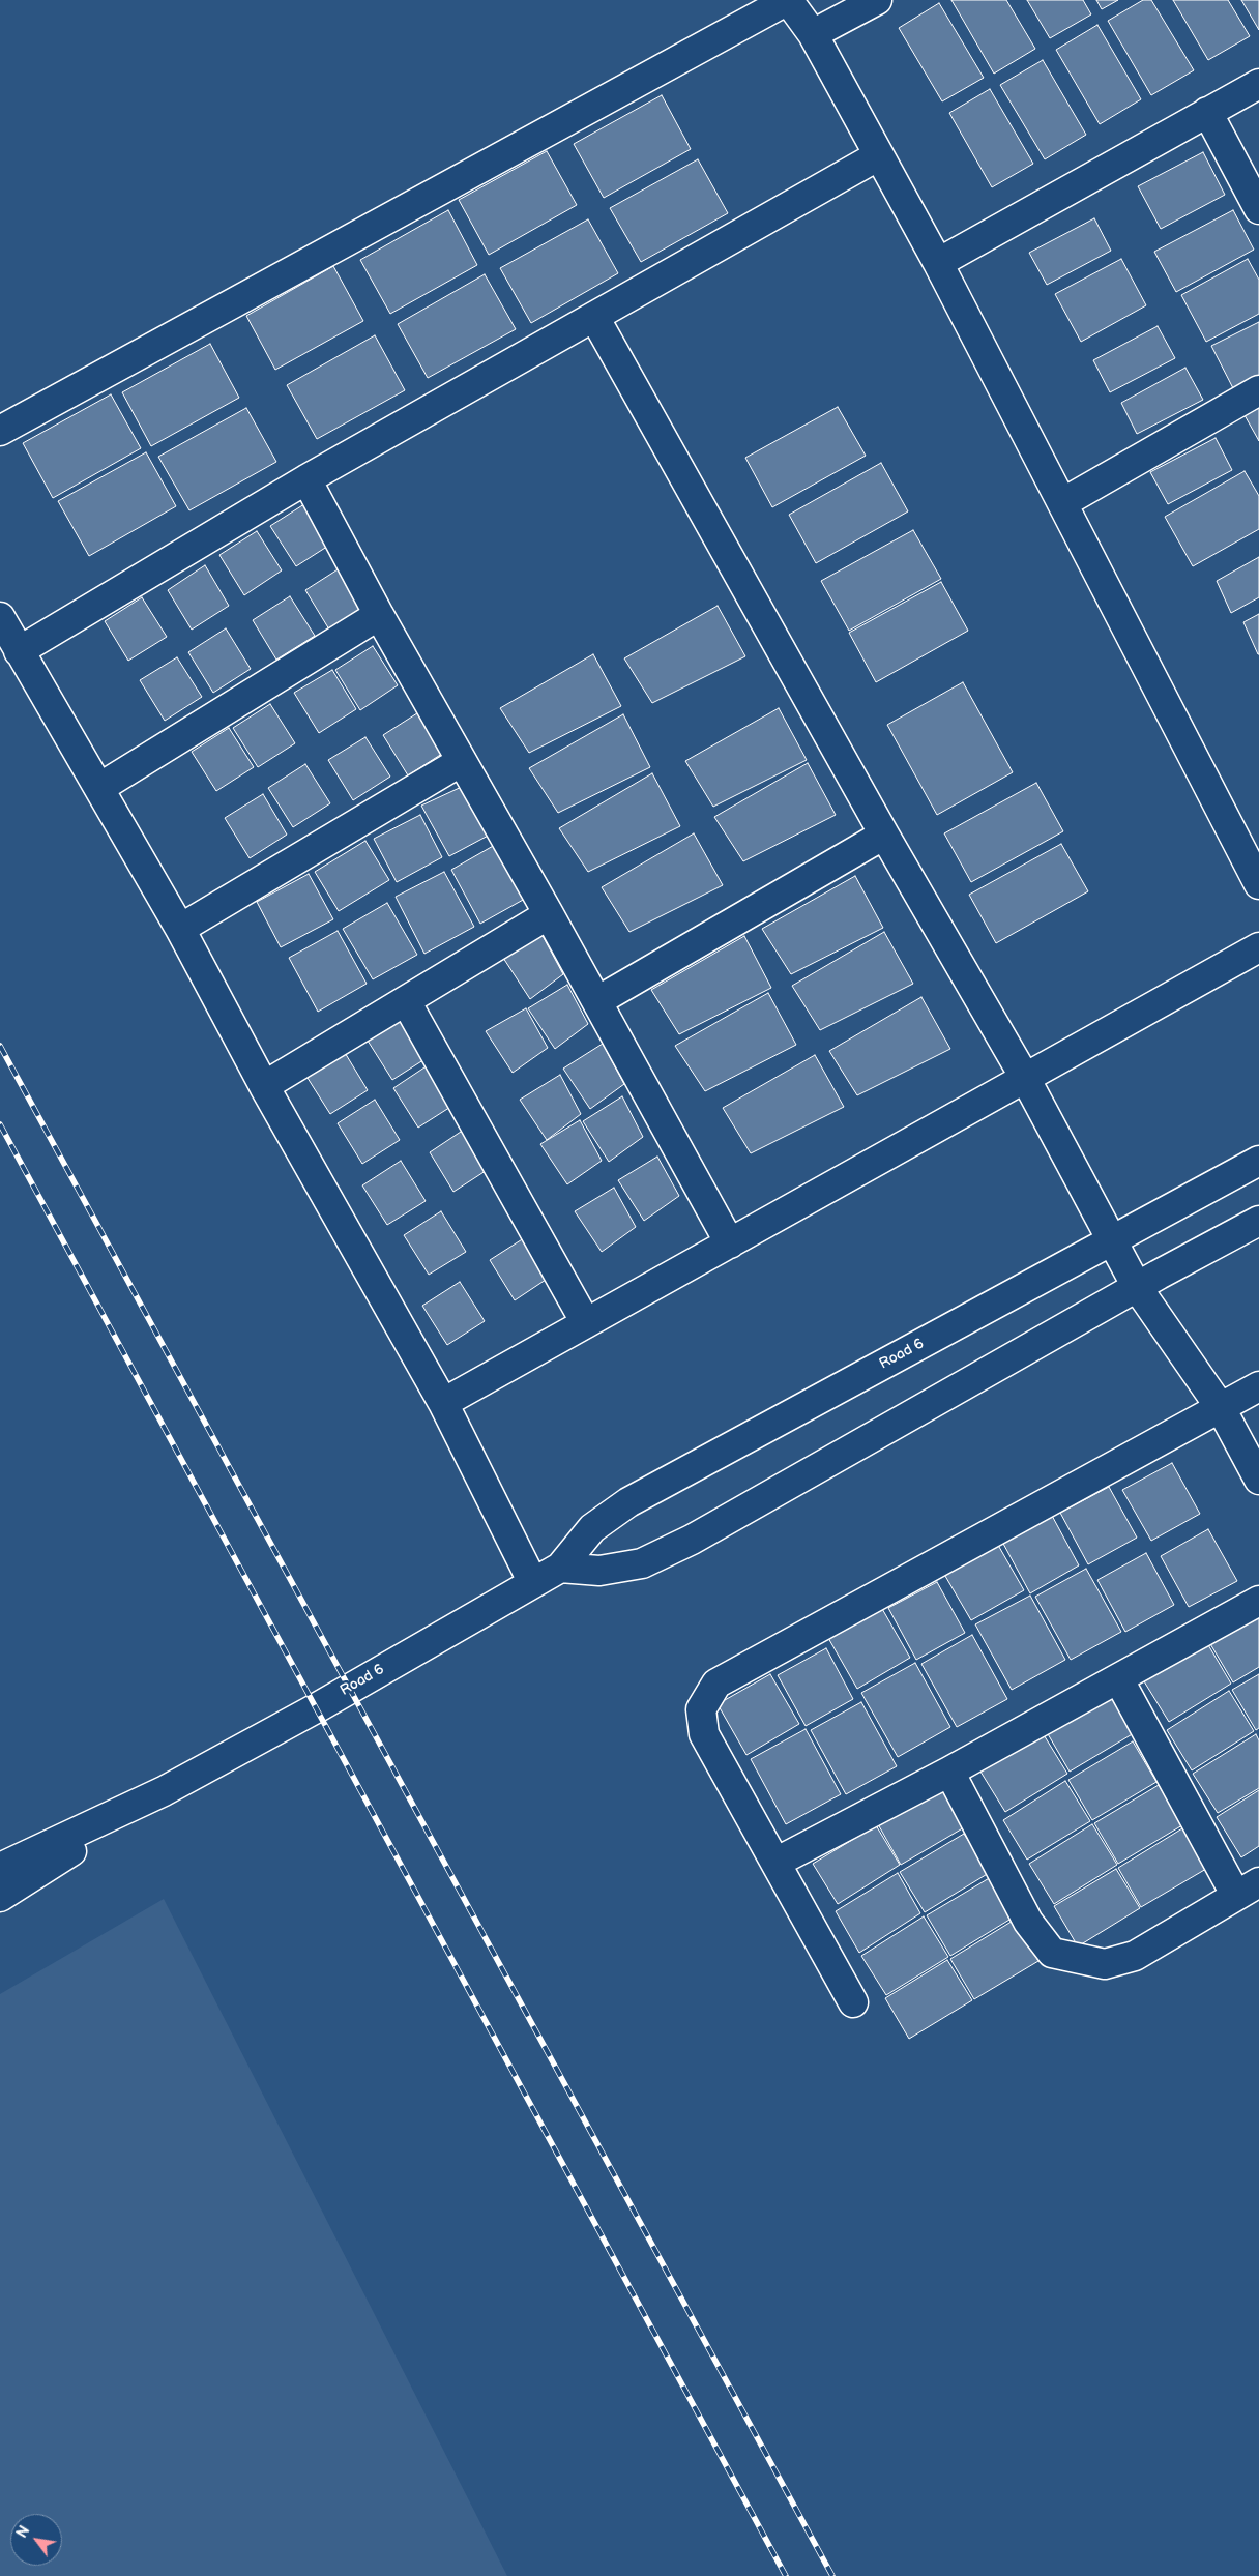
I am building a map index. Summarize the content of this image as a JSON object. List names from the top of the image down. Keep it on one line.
{"streets":{"street":["Road 6"]},"north":"top left"}
